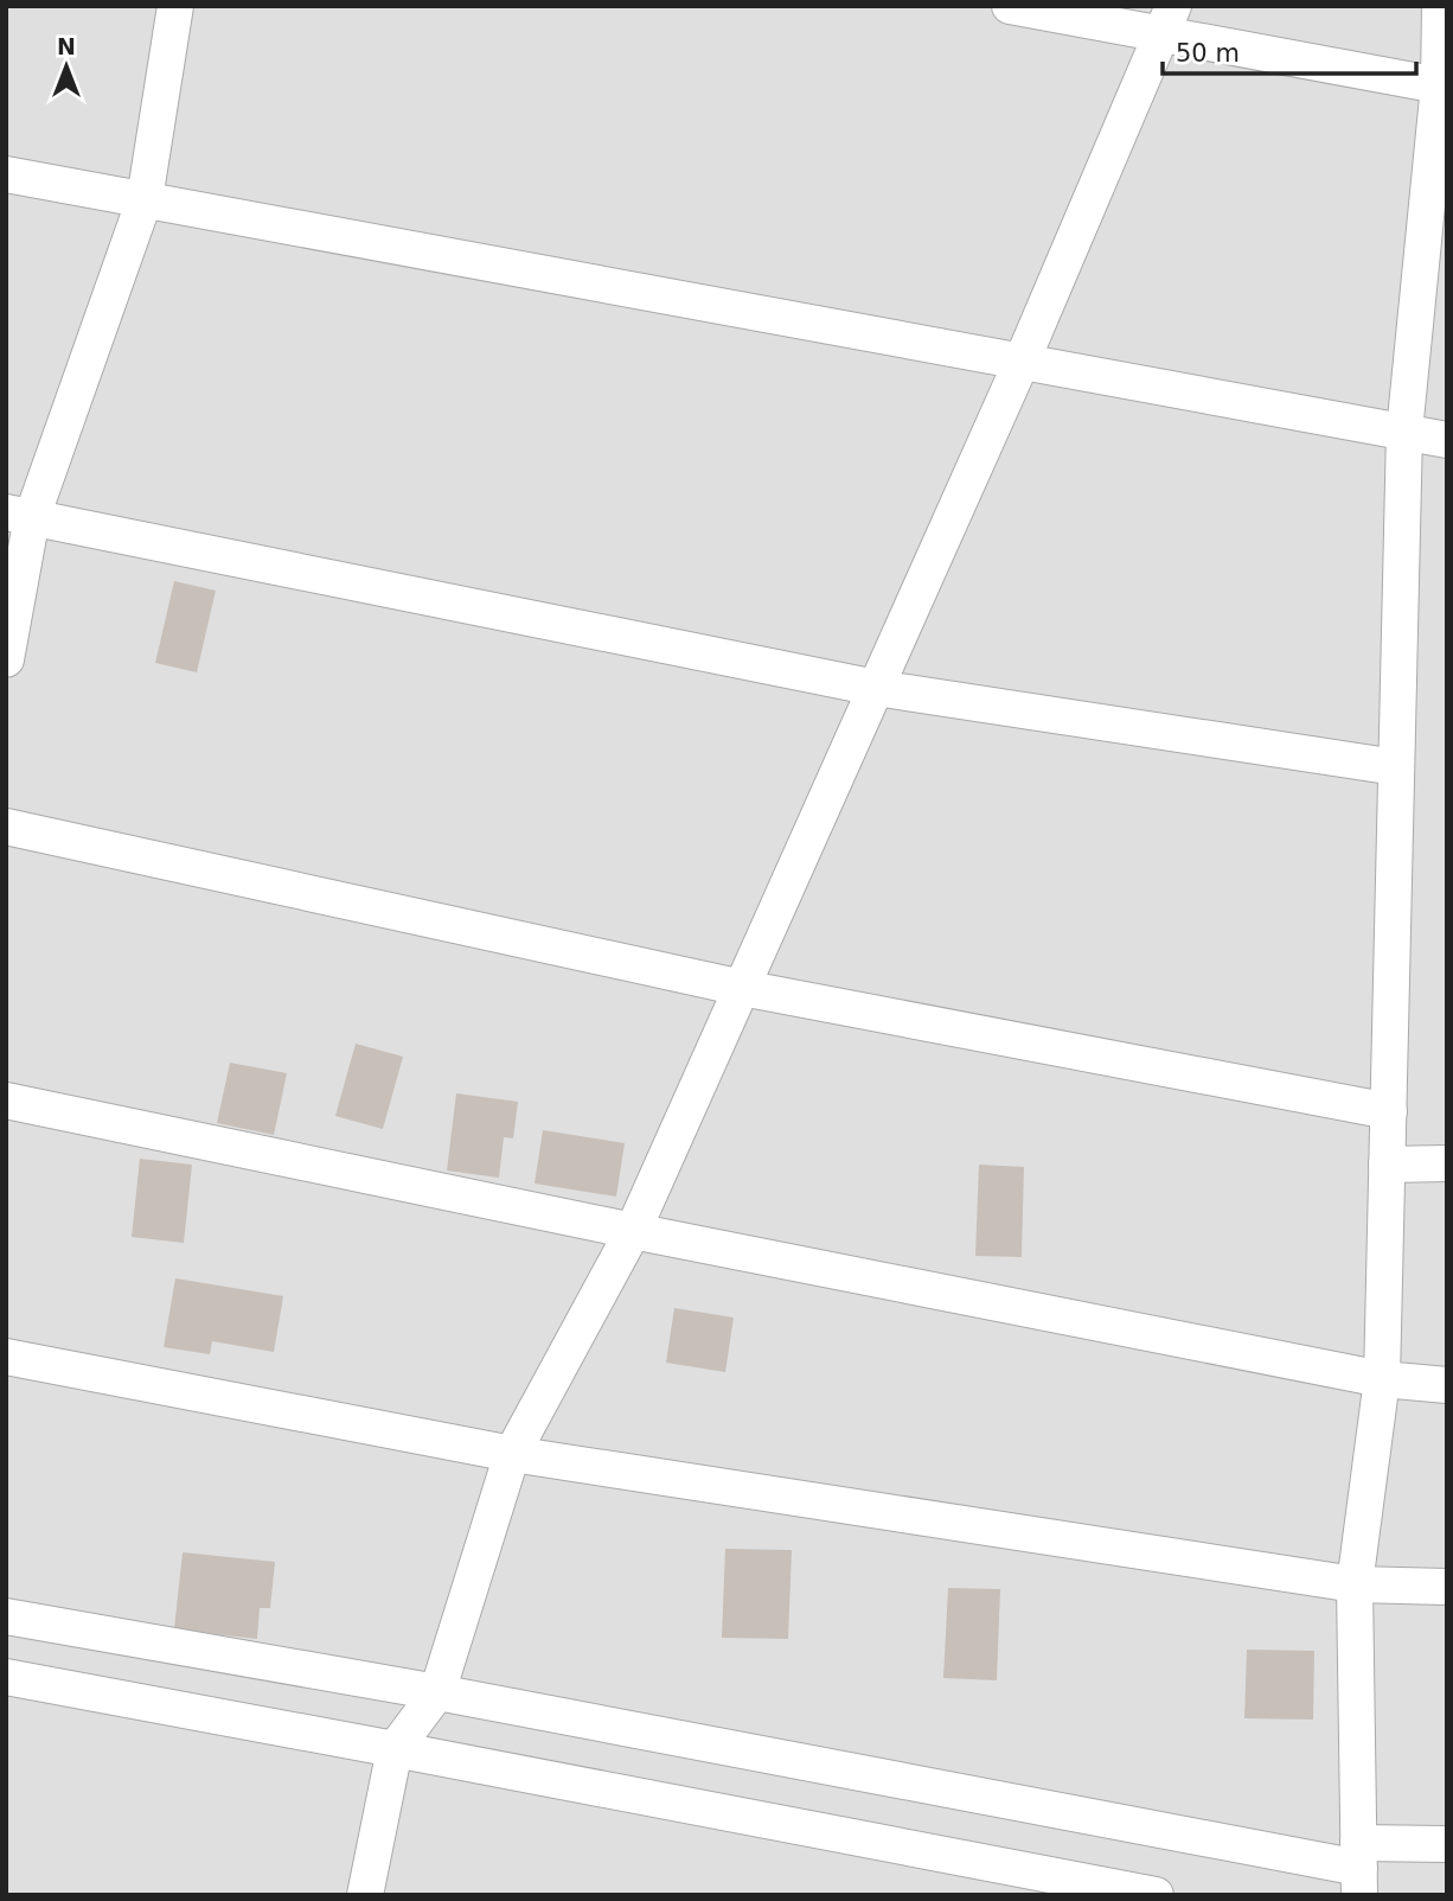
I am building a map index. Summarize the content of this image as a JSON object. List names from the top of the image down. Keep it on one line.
{"scale_bar":"50 m","north":"top"}
